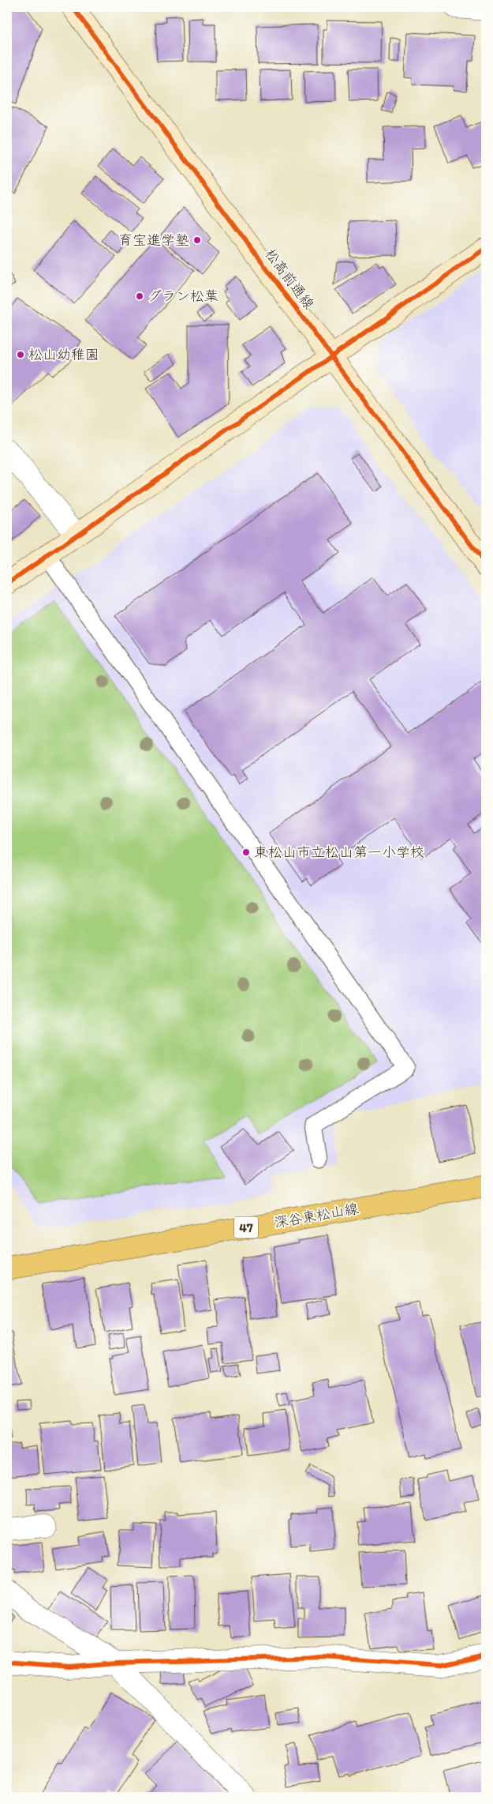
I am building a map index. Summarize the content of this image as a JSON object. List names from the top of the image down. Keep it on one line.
{"streets":{"main road":["深谷東松山線","47"],"street":["松高前通線"]},"places":["育宝進学塾","グラン松葉","松山幼稚園","東松山市立松山第一小学校"]}
